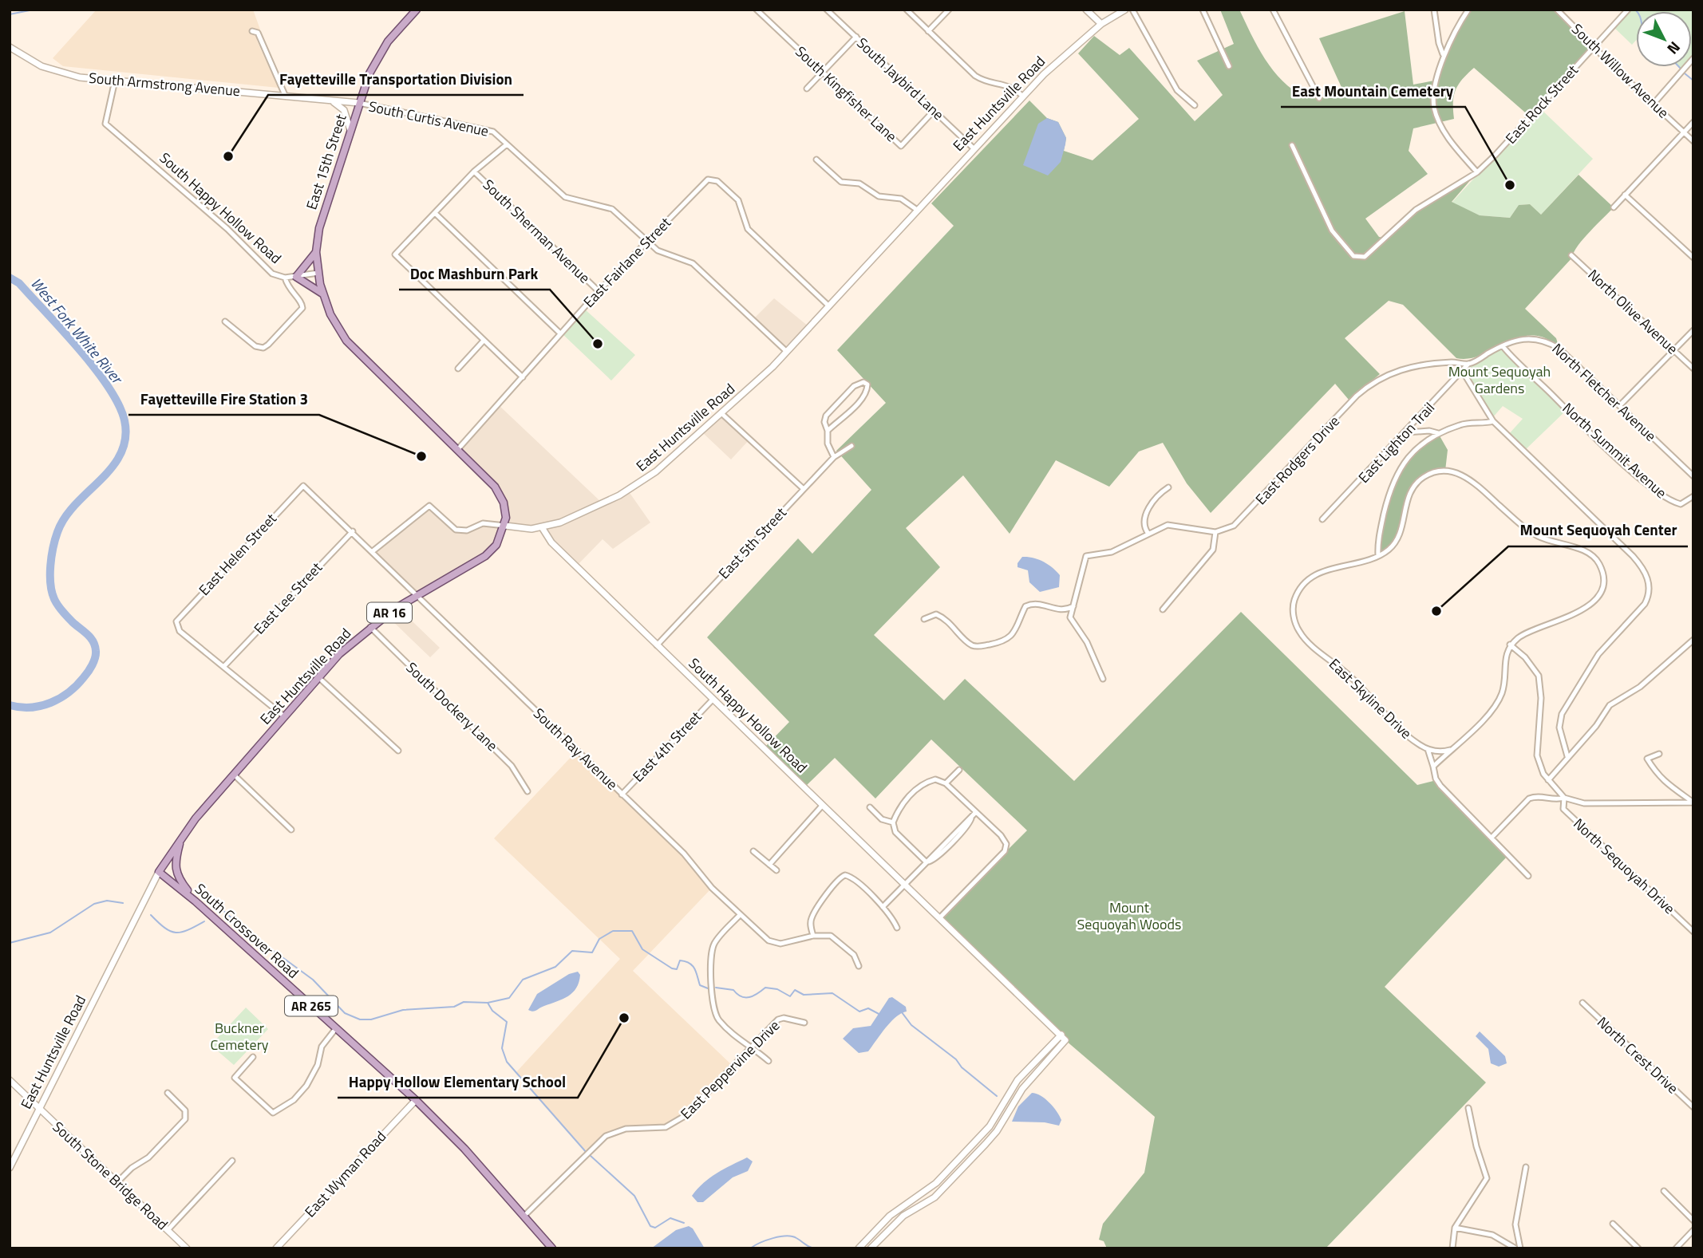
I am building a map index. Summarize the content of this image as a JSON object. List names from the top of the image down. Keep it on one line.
{"streets":{"main road":["East Huntsville Road","East 15th Street","AR 16","South Crossover Road","AR 265"],"street":["South Willow Avenue","South Jaybird Lane","South Armstrong Avenue","South Kingfisher Lane","East Rock Street","South Curtis Avenue","South Happy Hollow Road","South Sherman Avenue","East Fairlane Street","North Olive Avenue","North Fletcher Avenue","East Lighton Trail","North Summit Avenue","East Rodgers Drive","East 5th Street","East Helen Street","East Lee Street","East Skyline Drive","South Dockery Lane","East 4th Street","South Ray Avenue","North Sequoyah Drive","North Crest Drive","East Peppervine Drive","East Wyman Road","South Stone Bridge Road"]},"crossings":[["South Willow Avenue","East Rock Street"],["South Jaybird Lane","South Kingfisher Lane"],["South Jaybird Lane","East Huntsville Road"],["South Armstrong Avenue","South Curtis Avenue"],["South Armstrong Avenue","East 15th Street"],["South Armstrong Avenue","South Happy Hollow Road"],["East Huntsville Road","South Curtis Avenue"],["East Huntsville Road","South Happy Hollow Road"],["East Huntsville Road","East Fairlane Street"],["East Huntsville Road","South Dockery Lane"],["East Huntsville Road","South Ray Avenue"],["East Huntsville Road","South Crossover Road"],["East Huntsville Road","South Stone Bridge Road"],["South Curtis Avenue","East 15th Street"],["South Curtis Avenue","East Fairlane Street"],["East 15th Street","South Happy Hollow Road"],["South Happy Hollow Road","East 5th Street"],["South Happy Hollow Road","East 4th Street"],["South Sherman Avenue","East Fairlane Street"],["North Fletcher Avenue","North Summit Avenue"],["North Fletcher Avenue","East Rodgers Drive"],["East Lighton Trail","East Rodgers Drive"],["North Summit Avenue","East Rodgers Drive"],["East Helen Street","East Lee Street"],["East Helen Street","South Ray Avenue"],["East Lee Street","South Ray Avenue"],["East 4th Street","South Ray Avenue"],["South Crossover Road","East Peppervine Drive"],["South Crossover Road","East Wyman Road"]],"water":["West Fork White River"],"parks":["Mount Sequoyah Gardens","Mount Sequoyah Woods","Buckner Cemetery"],"places":["Fayetteville Transportation Division","East Mountain Cemetery","Doc Mashburn Park","Fayetteville Fire Station 3","Mount Sequoyah Center","Happy Hollow Elementary School"],"north":"bottom right"}
